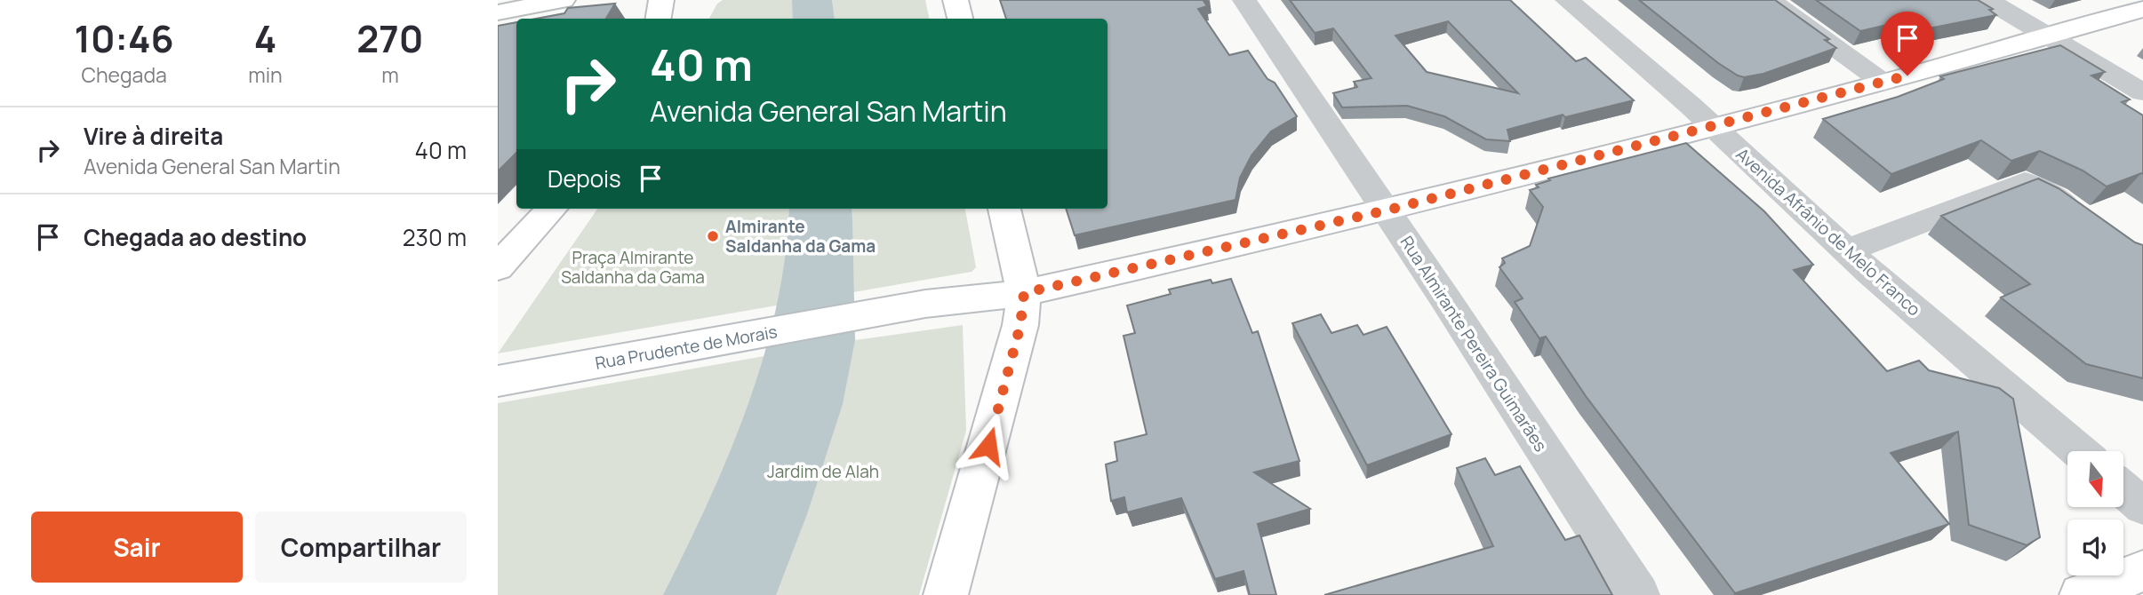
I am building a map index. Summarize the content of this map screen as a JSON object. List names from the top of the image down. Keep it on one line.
{"streets":{"main road":["Rua Prudente de Morais"],"street":["Avenida Afrânio de Melo Franco","Rua Almirante Pereira Guimarães"]},"crossings":[["Avenida Afrânio de Melo Franco","Rua Prudente de Morais"],["Rua Almirante Pereira Guimarães","Rua Prudente de Morais"]],"parks":["Praça Almirante Saldanha da Gama","Jardim de Alah"],"places":["Almirante Saldanha da Gama"],"north":"bottom","page":{"eta":["10:46","Chegada","4","min","270","m"],"turn":["40 m","Avenida General San Martin"],"list":[{"name":"Vire à direita","note":"Avenida General San Martin","value":"40 m"},{"name":"Chegada ao destino","value":"230 m"}],"then":"Depois","buttons":["Sair","Compartilhar"]}}
